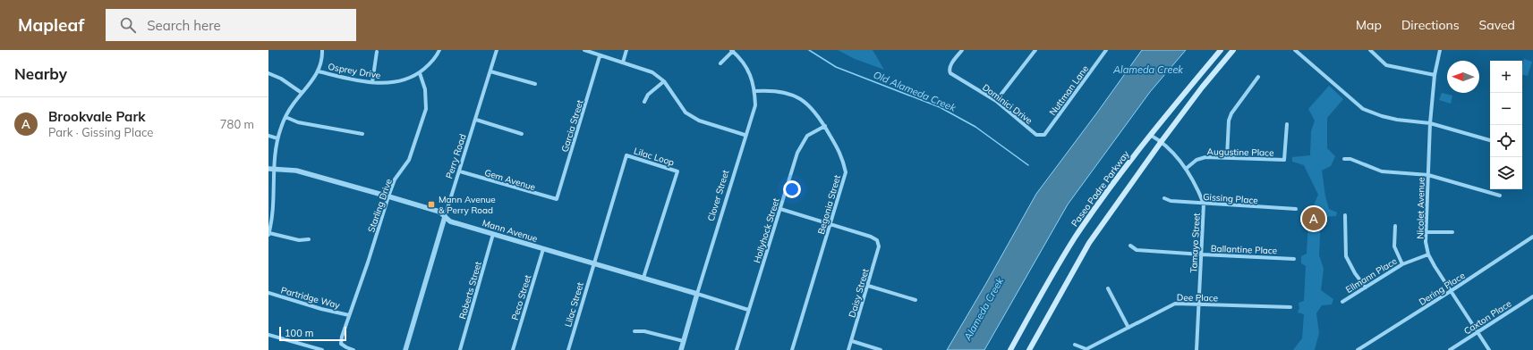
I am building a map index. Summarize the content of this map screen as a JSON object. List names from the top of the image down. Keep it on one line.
{"streets":{"main road":["Paseo Padre Parkway"],"street":["Osprey Drive","Nuttman Lane","Dominici Drive","Garcia Street","Augustine Place","Perry Road","Lilac Loop","Gem Avenue","Clover Street","Gissing Place","Begonia Street","Starling Drive","Nicolet Avenue","Mann Avenue","Hollyhock Street","Tamayo Street","Ballantine Place","Ellmann Place","Dering Place","Roberts Street","Daisy Street","Partridge Way","Peco Street","Dee Place","Lilac Street","Caxton Place"]},"crossings":[["Osprey Drive","Starling Drive"],["Nuttman Lane","Dominici Drive"],["Garcia Street","Gem Avenue"],["Augustine Place","Tamayo Street"],["Perry Road","Gem Avenue"],["Perry Road","Mann Avenue"],["Lilac Loop","Mann Avenue"],["Lilac Loop","Lilac Street"],["Paseo Padre Parkway","Tamayo Street"],["Clover Street","Begonia Street"],["Clover Street","Mann Avenue"],["Gissing Place","Tamayo Street"],["Begonia Street","Hollyhock Street"],["Begonia Street","Daisy Street"],["Starling Drive","Mann Avenue"],["Starling Drive","Partridge Way"],["Nicolet Avenue","Ellmann Place"],["Nicolet Avenue","Dering Place"],["Nicolet Avenue","Caxton Place"],["Mann Avenue","Hollyhock Street"],["Mann Avenue","Roberts Street"],["Mann Avenue","Peco Street"],["Mann Avenue","Lilac Street"],["Tamayo Street","Ballantine Place"],["Tamayo Street","Dee Place"]],"water":["Alameda Creek","Old Alameda Creek"],"places":{"transit":["Mann Avenue & Perry Road"]},"scale_bar":"100 m","north":"left","page":{"header":"Mapleaf","search":"Search here","nav":["Map","Directions","Saved"],"heading":"Nearby","map_buttons":["+","−"],"list":[{"mark":"A","name":"Brookvale Park","note":"Park · Gissing Place","value":"780 m"}],"pins":"A","scale":"100 m"}}
